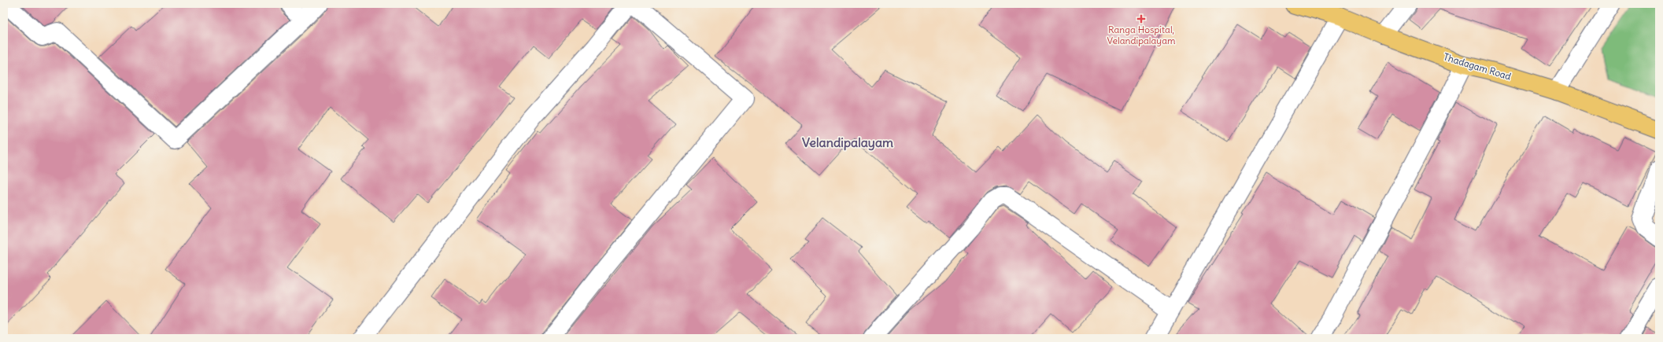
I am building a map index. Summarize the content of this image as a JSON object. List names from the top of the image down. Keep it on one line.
{"streets":{"main road":["Thadagam Road"]},"districts":["Velandipalayam"],"places":{"health":["Ranga Hospital, Velandipalayam"]}}
